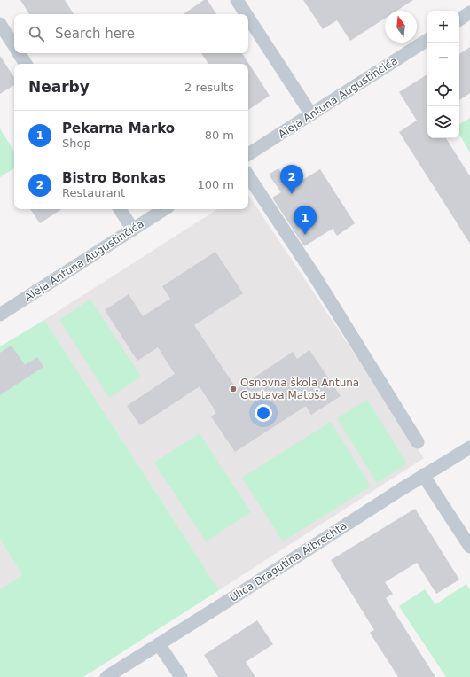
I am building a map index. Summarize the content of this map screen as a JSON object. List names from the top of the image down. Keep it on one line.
{"streets":{"street":["Aleja Antuna Augustinčića","Ulica Dragutina Albrechta"]},"places":["Osnovna škola Antuna Gustava Matoša"],"north":"top","page":{"map_buttons":["+","−"],"search":"Search here","heading":["Nearby","2 results"],"list":[{"mark":"1","name":"Pekarna Marko","note":"Shop","value":"80 m"},{"mark":"2","name":"Bistro Bonkas","note":"Restaurant","value":"100 m"}],"pins":["2","1"]}}
